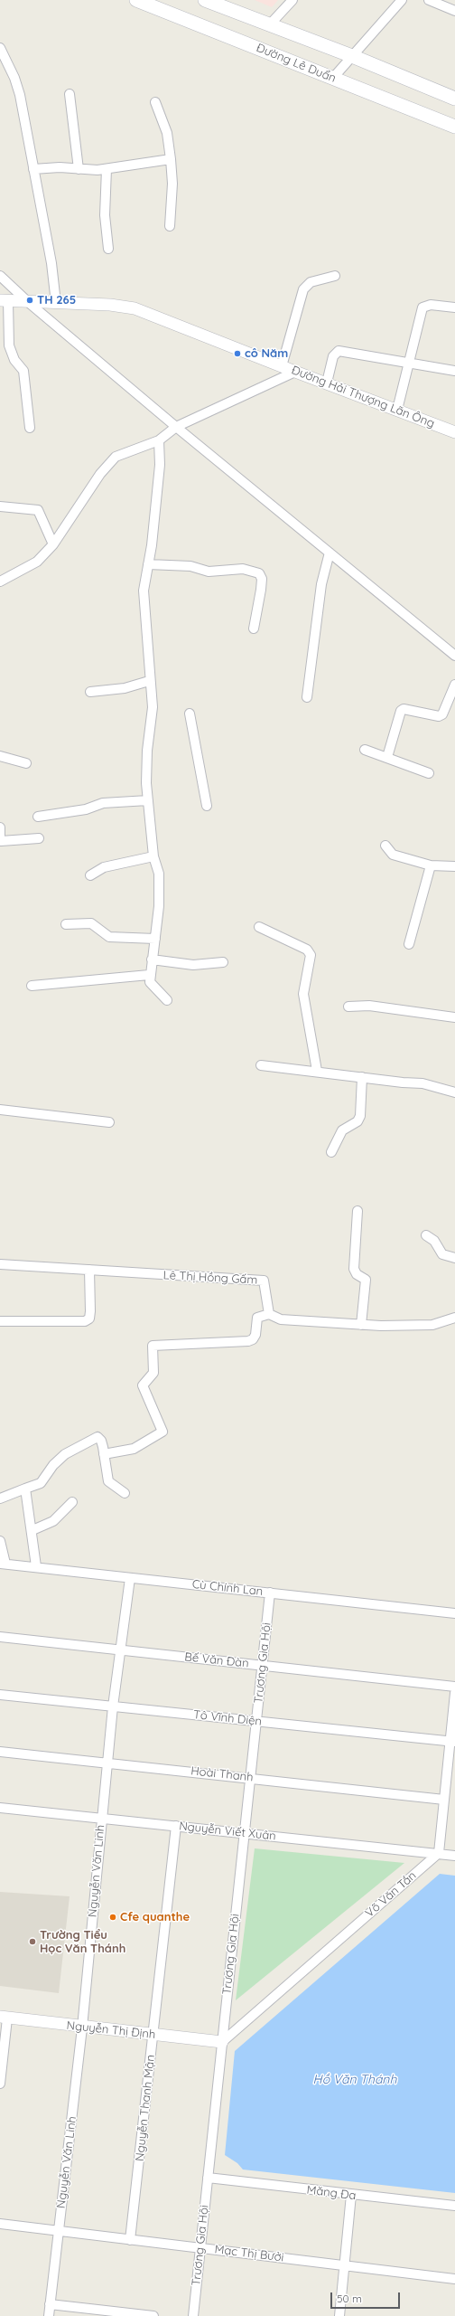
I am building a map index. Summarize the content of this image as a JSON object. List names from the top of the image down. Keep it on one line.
{"streets":{"main road":["Đường Lê Duẩn"],"street":["Đường Hải Thượng Lãn Ông","Lê Thị Hồng Gấm","Cù Chính Lan","Bế Văn Đàn","Trương Gia Hội","Tô Vĩnh Diện","Hoài Thanh","Nguyễn Viết Xuân","Nguyễn Văn Linh","Võ Văn Tần","Nguyễn Thị Định","Nguyễn Thanh Mận","Măng Đa","Mạc Thị Bưởi"]},"crossings":[["Cù Chính Lan","Trương Gia Hội"],["Cù Chính Lan","Nguyễn Văn Linh"],["Bế Văn Đàn","Trương Gia Hội"],["Bế Văn Đàn","Nguyễn Văn Linh"],["Trương Gia Hội","Tô Vĩnh Diện"],["Trương Gia Hội","Hoài Thanh"],["Trương Gia Hội","Nguyễn Viết Xuân"],["Trương Gia Hội","Võ Văn Tần"],["Trương Gia Hội","Nguyễn Thị Định"],["Trương Gia Hội","Măng Đa"],["Trương Gia Hội","Mạc Thị Bưởi"],["Tô Vĩnh Diện","Nguyễn Văn Linh"],["Hoài Thanh","Nguyễn Văn Linh"],["Nguyễn Viết Xuân","Nguyễn Văn Linh"],["Nguyễn Viết Xuân","Võ Văn Tần"],["Nguyễn Viết Xuân","Nguyễn Thanh Mận"],["Nguyễn Văn Linh","Nguyễn Thị Định"],["Nguyễn Văn Linh","Mạc Thị Bưởi"],["Võ Văn Tần","Nguyễn Thị Định"],["Nguyễn Thị Định","Nguyễn Thanh Mận"],["Nguyễn Thanh Mận","Mạc Thị Bưởi"]],"water":["Hồ Văn Thánh"],"places":["TH 265","cô Năm","Cfe quanthe","Trường Tiểu Học Văn Thánh"],"scale_bar":"50 m"}
